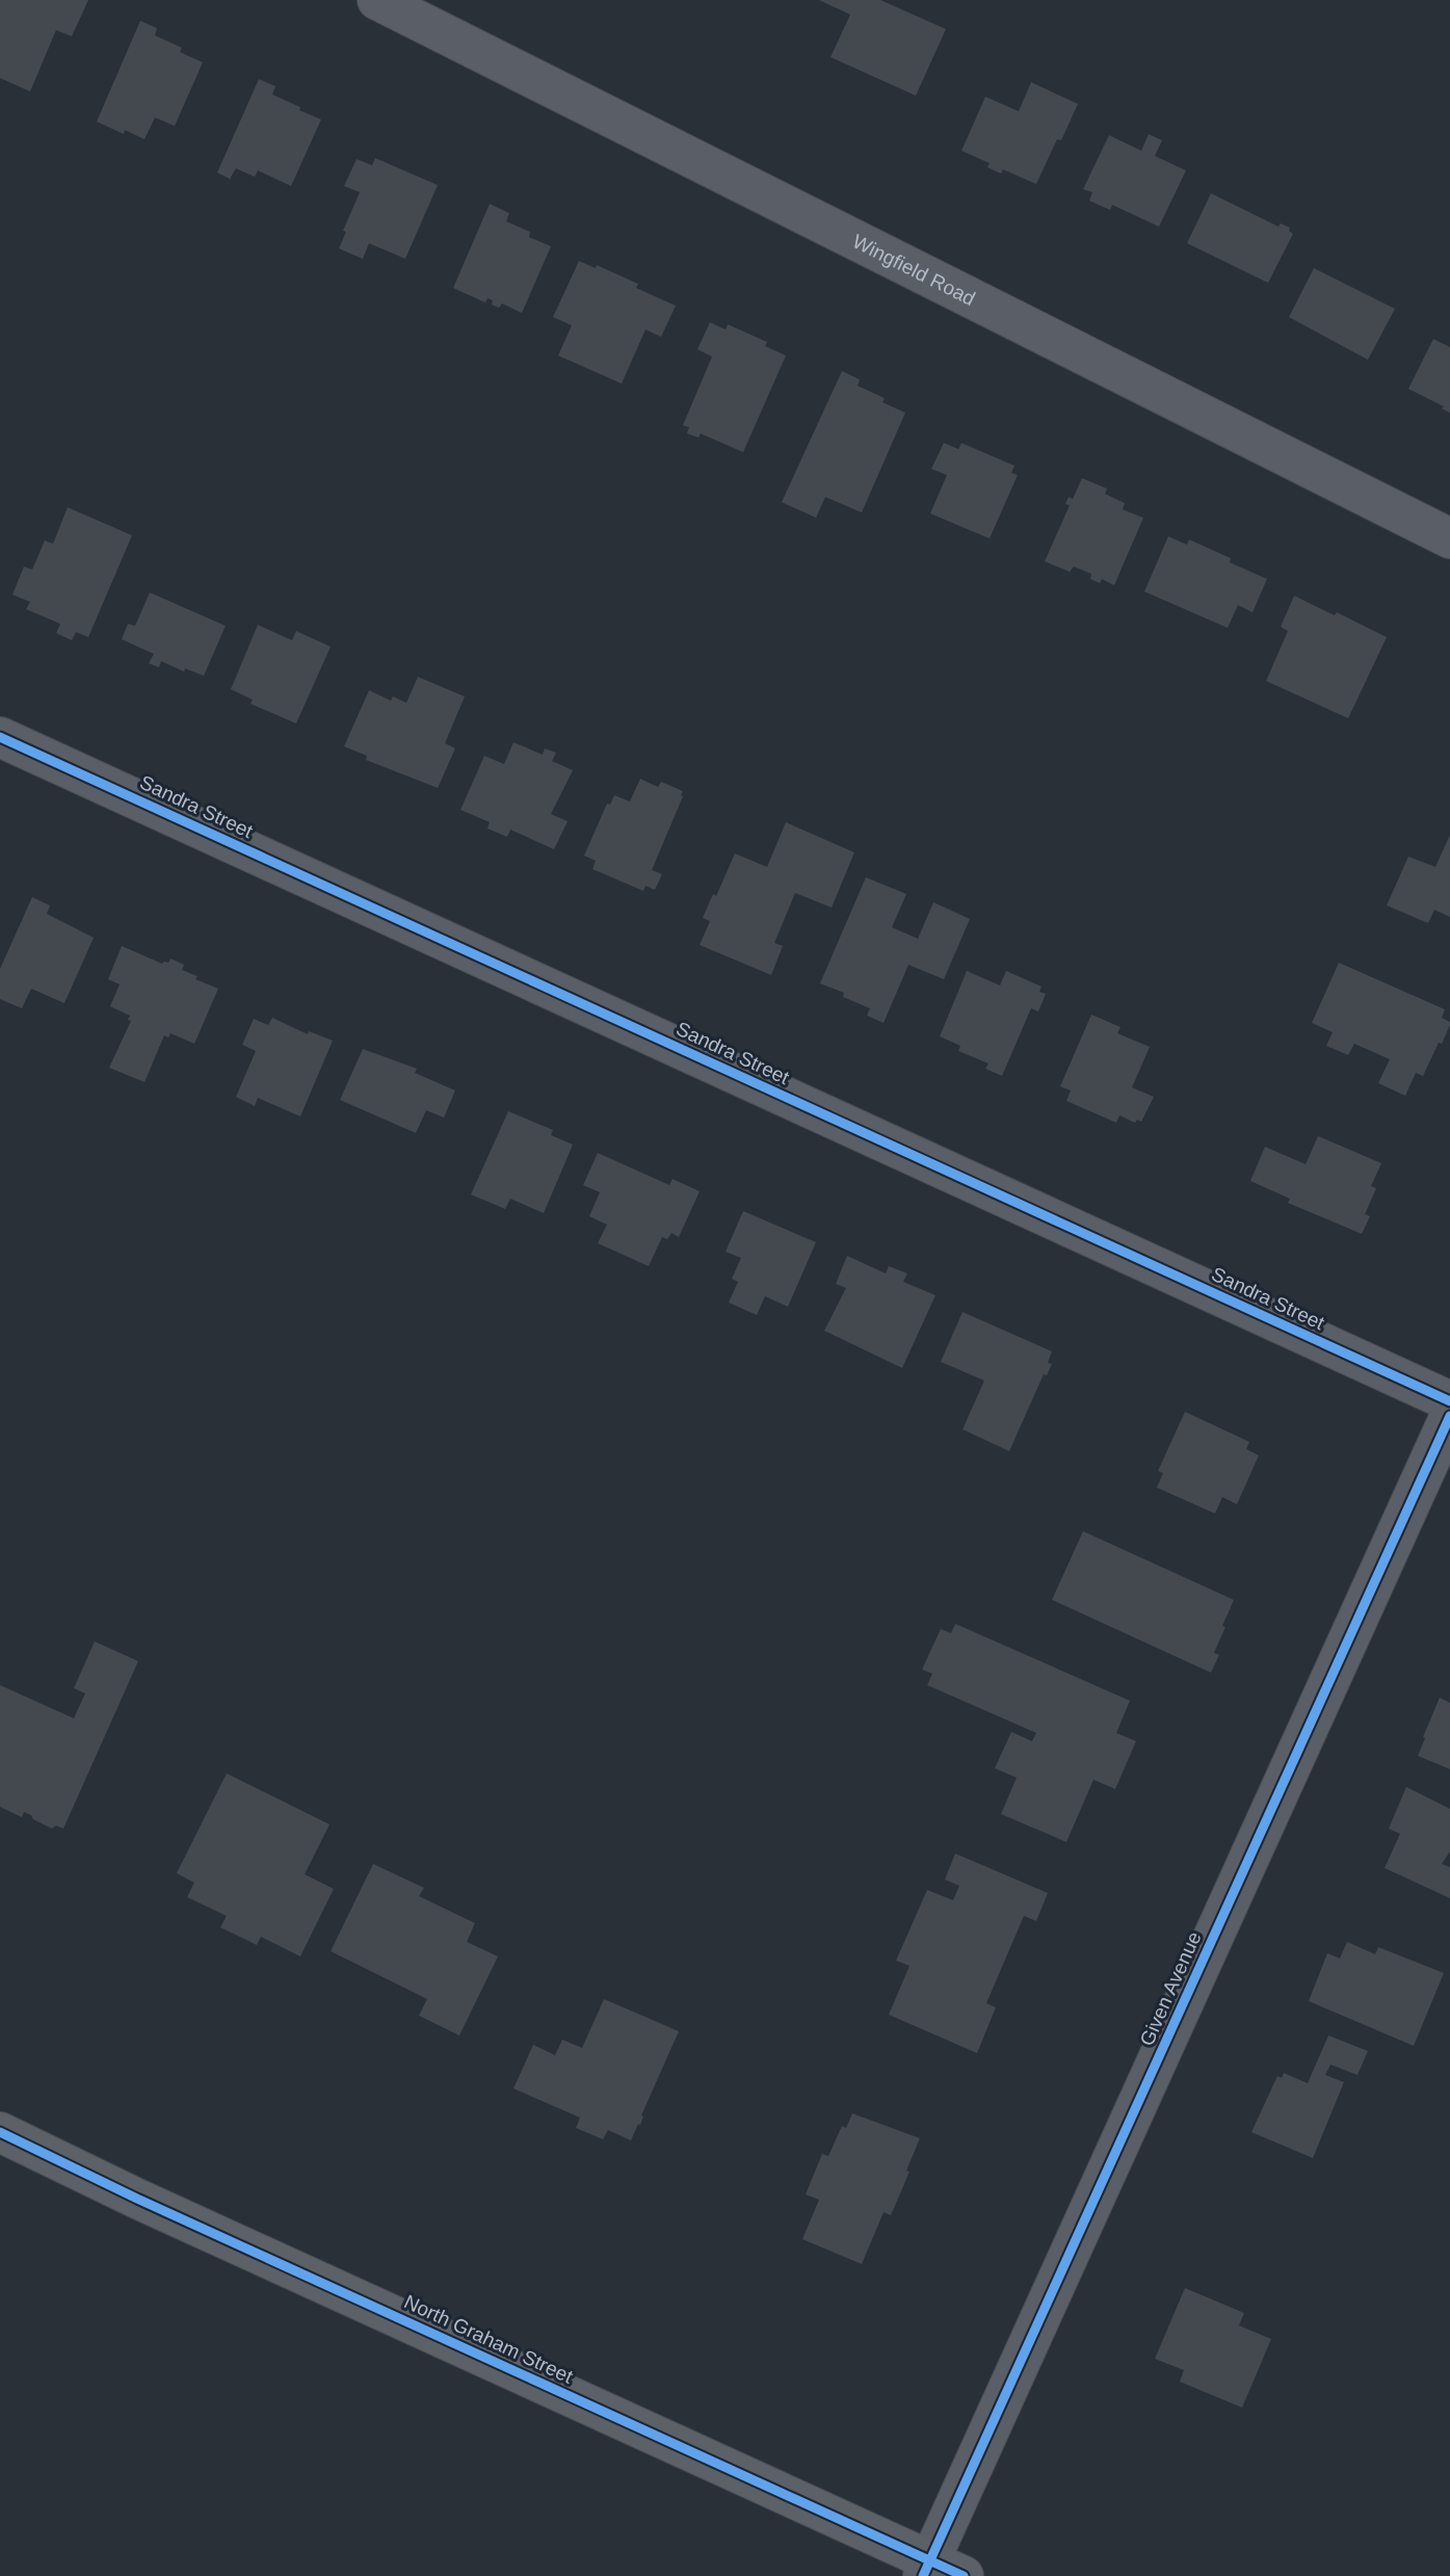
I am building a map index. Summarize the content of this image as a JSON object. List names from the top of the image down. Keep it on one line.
{"streets":{"main road":["North Graham Street"],"street":["Wingfield Road","Sandra Street","Given Avenue"]},"crossings":[["Given Avenue","North Graham Street"]]}
